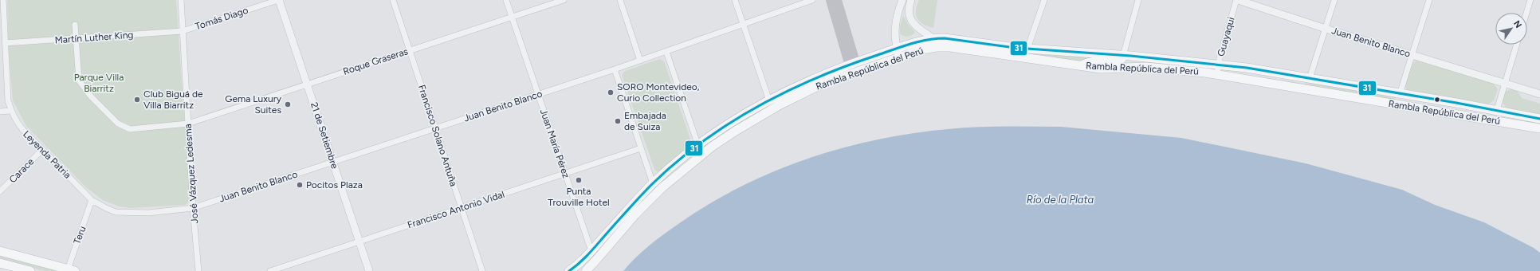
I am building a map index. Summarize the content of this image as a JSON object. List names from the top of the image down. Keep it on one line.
{"streets":{"main road":["Rambla República del Perú"],"street":["Tomás Diago","Guayaqui","Martín Luther King","Juan Benito Blanco","Roque Graseras","21 de Setiembre","Francisco Solano Antuña","Juan María Pérez","Leyenda Patria","Carace","José Vázquez Ledesma","Francisco Antonio Vidal","Teru"]},"crossings":[["Tomás Diago","Martín Luther King"],["Tomás Diago","21 de Setiembre"],["Tomás Diago","José Vázquez Ledesma"],["Guayaqui","Juan Benito Blanco"],["Guayaqui","Rambla República del Perú"],["Martín Luther King","Roque Graseras"],["Martín Luther King","Leyenda Patria"],["Martín Luther King","José Vázquez Ledesma"],["Juan Benito Blanco","21 de Setiembre"],["Juan Benito Blanco","Francisco Solano Antuña"],["Juan Benito Blanco","Juan María Pérez"],["Juan Benito Blanco","Leyenda Patria"],["Juan Benito Blanco","José Vázquez Ledesma"],["Roque Graseras","21 de Setiembre"],["Roque Graseras","Francisco Solano Antuña"],["Roque Graseras","Juan María Pérez"],["Roque Graseras","José Vázquez Ledesma"],["Rambla República del Perú","Juan María Pérez"],["21 de Setiembre","Francisco Antonio Vidal"],["Francisco Solano Antuña","Francisco Antonio Vidal"],["Juan María Pérez","Francisco Antonio Vidal"],["Leyenda Patria","Carace"],["Leyenda Patria","José Vázquez Ledesma"],["Leyenda Patria","Teru"]],"water":["Río de la Plata"],"parks":["Parque Villa Biarritz"],"places":["SORO Montevideo, Curio Collection","Club Biguá de Villa Biarritz","Gema Luxury Suites","Embajada de Suiza","Punta Trouville Hotel","Pocitos Plaza"],"lines":["transit line 31"],"north":"top right"}
